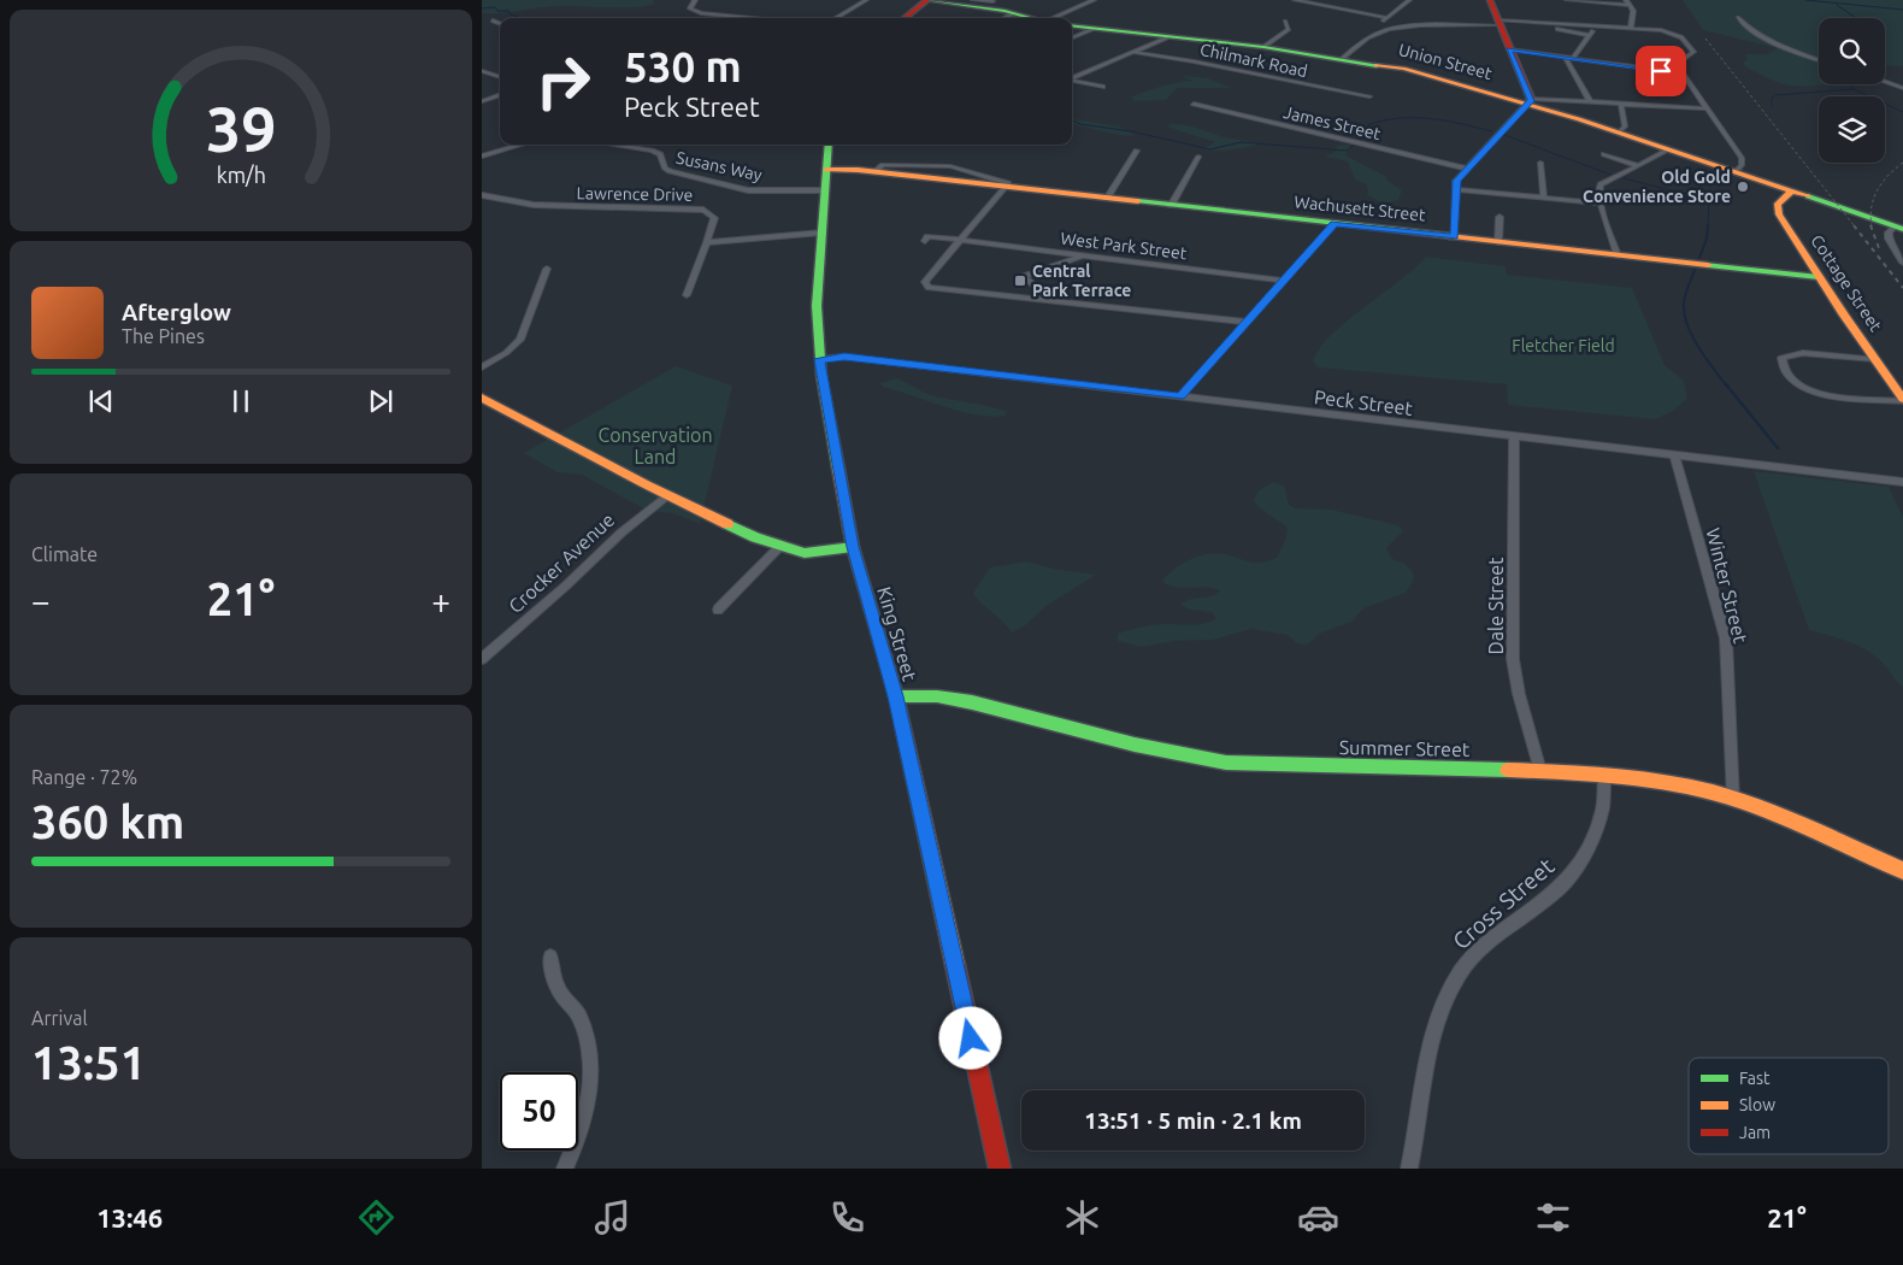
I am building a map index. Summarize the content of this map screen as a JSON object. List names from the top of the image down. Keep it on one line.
{"streets":{"main road":["Union Street","Wachusett Street","Cottage Street","King Street","Summer Street"],"street":["Chilmark Road","James Street","Susans Way","Lawrence Drive","West Park Street","Peck Street","Crocker Avenue","Winter Street","Dale Street","Cross Street"]},"crossings":[["Union Street","Cottage Street"],["Susans Way","King Street"],["Wachusett Street","Cottage Street"],["Wachusett Street","King Street"],["Peck Street","Winter Street"],["Peck Street","Dale Street"],["Peck Street","King Street"],["Winter Street","Summer Street"],["Dale Street","Summer Street"],["King Street","Summer Street"],["Summer Street","Cross Street"]],"parks":["Fletcher Field","Conservation Land"],"places":{"other":["Old Gold Convenience Store"],"transit":["Central Park Terrace"]},"legend":["Fast","Slow","Jam"],"page":{"turn":["530 m","Peck Street"],"song":["Afterglow","The Pines"],"tile":["Climate",["Range · 72%","360 km"],["Arrival","13:51"]],"heat":["−","21°","+"],"limit":"50","trip":"13:51 · 5 min · 2.1 km","tabs":["13:46","21°"],"gauge":["39","km/h"]}}
